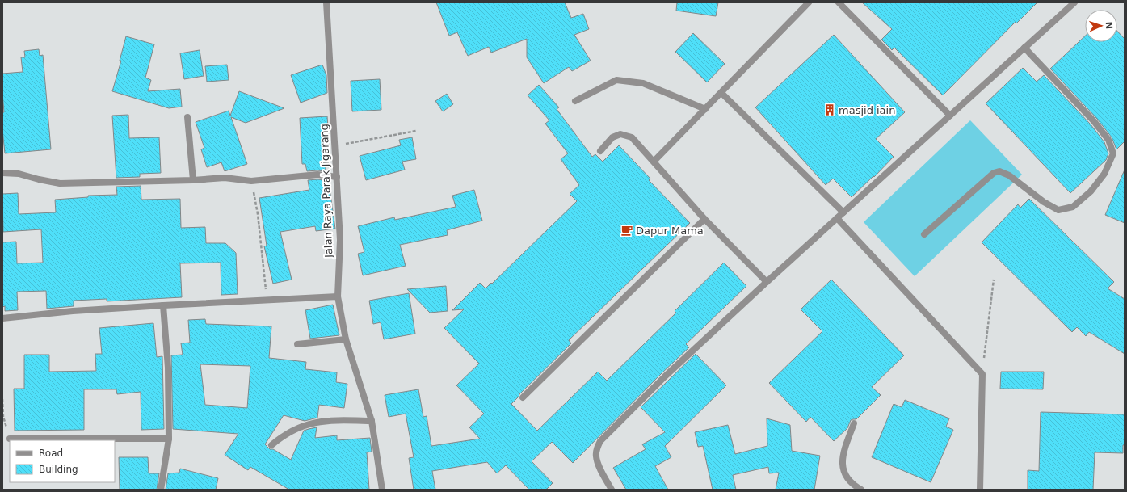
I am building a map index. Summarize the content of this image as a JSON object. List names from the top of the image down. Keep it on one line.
{"streets":{"street":["Jalan Raya Parak Jigarang"]},"places":{"building":["masjid iain"],"cafe":["Dapur Mama"]},"legend":["Road","Building"],"north":"right"}
